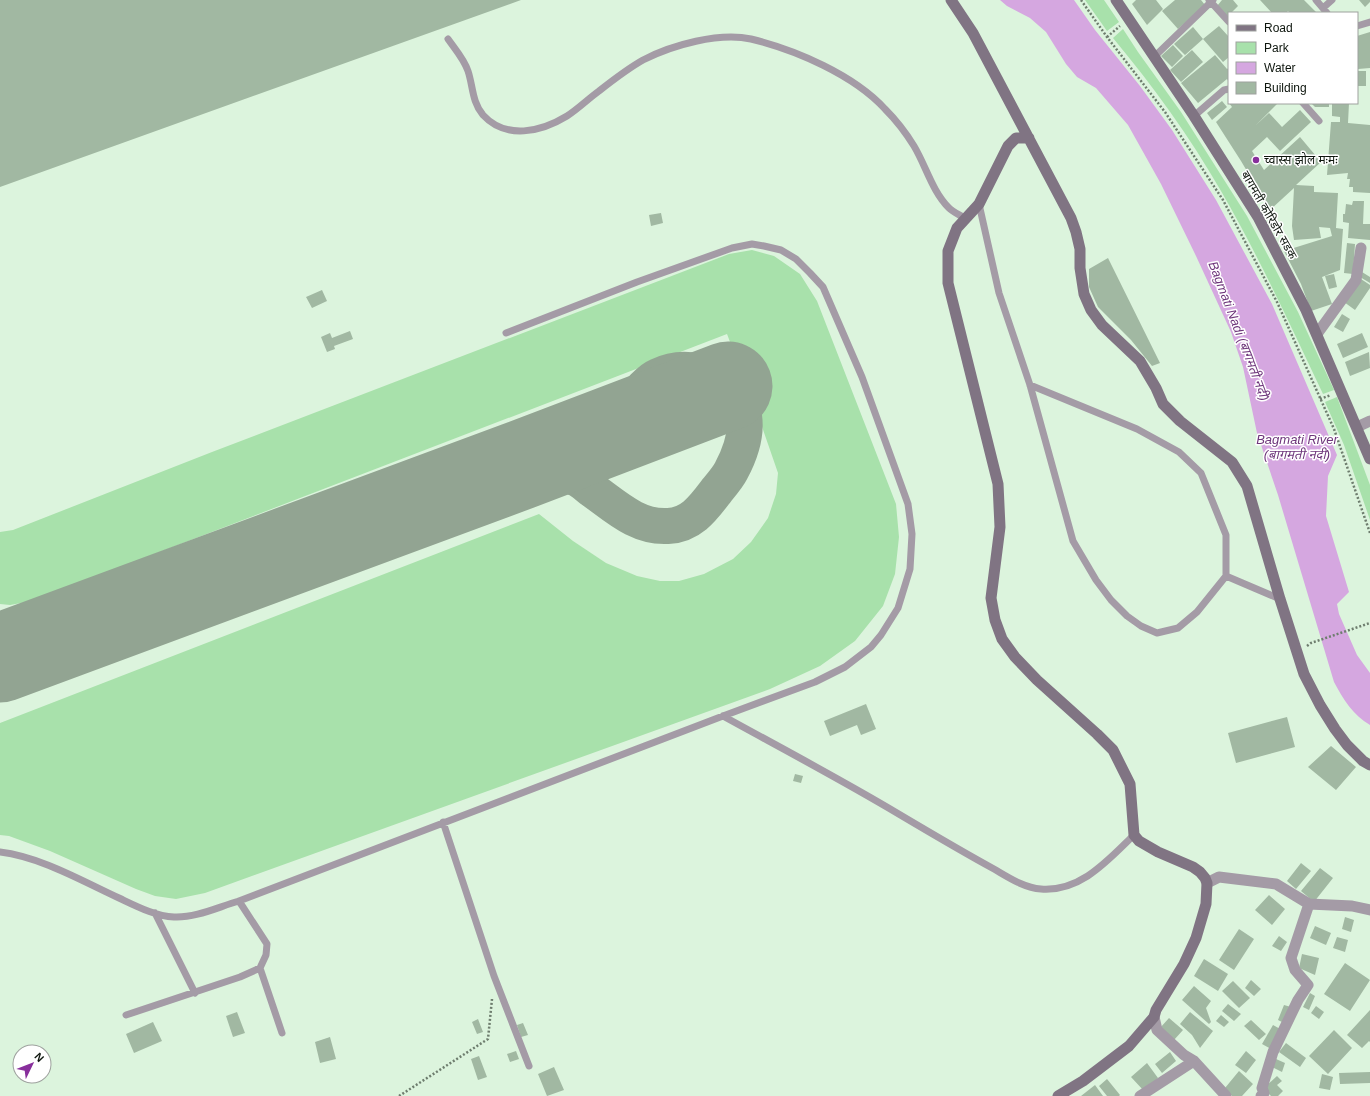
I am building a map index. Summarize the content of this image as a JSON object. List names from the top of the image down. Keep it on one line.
{"streets":{"main road":["बागमती कोरिडोर सडक"]},"water":["Bagmati Nadi (बागमती नदी)","Bagmati River (बागमती नदी)"],"places":["च्वास्स झोल मःमः"],"legend":["Road","Park","Water","Building"],"north":"top right"}
